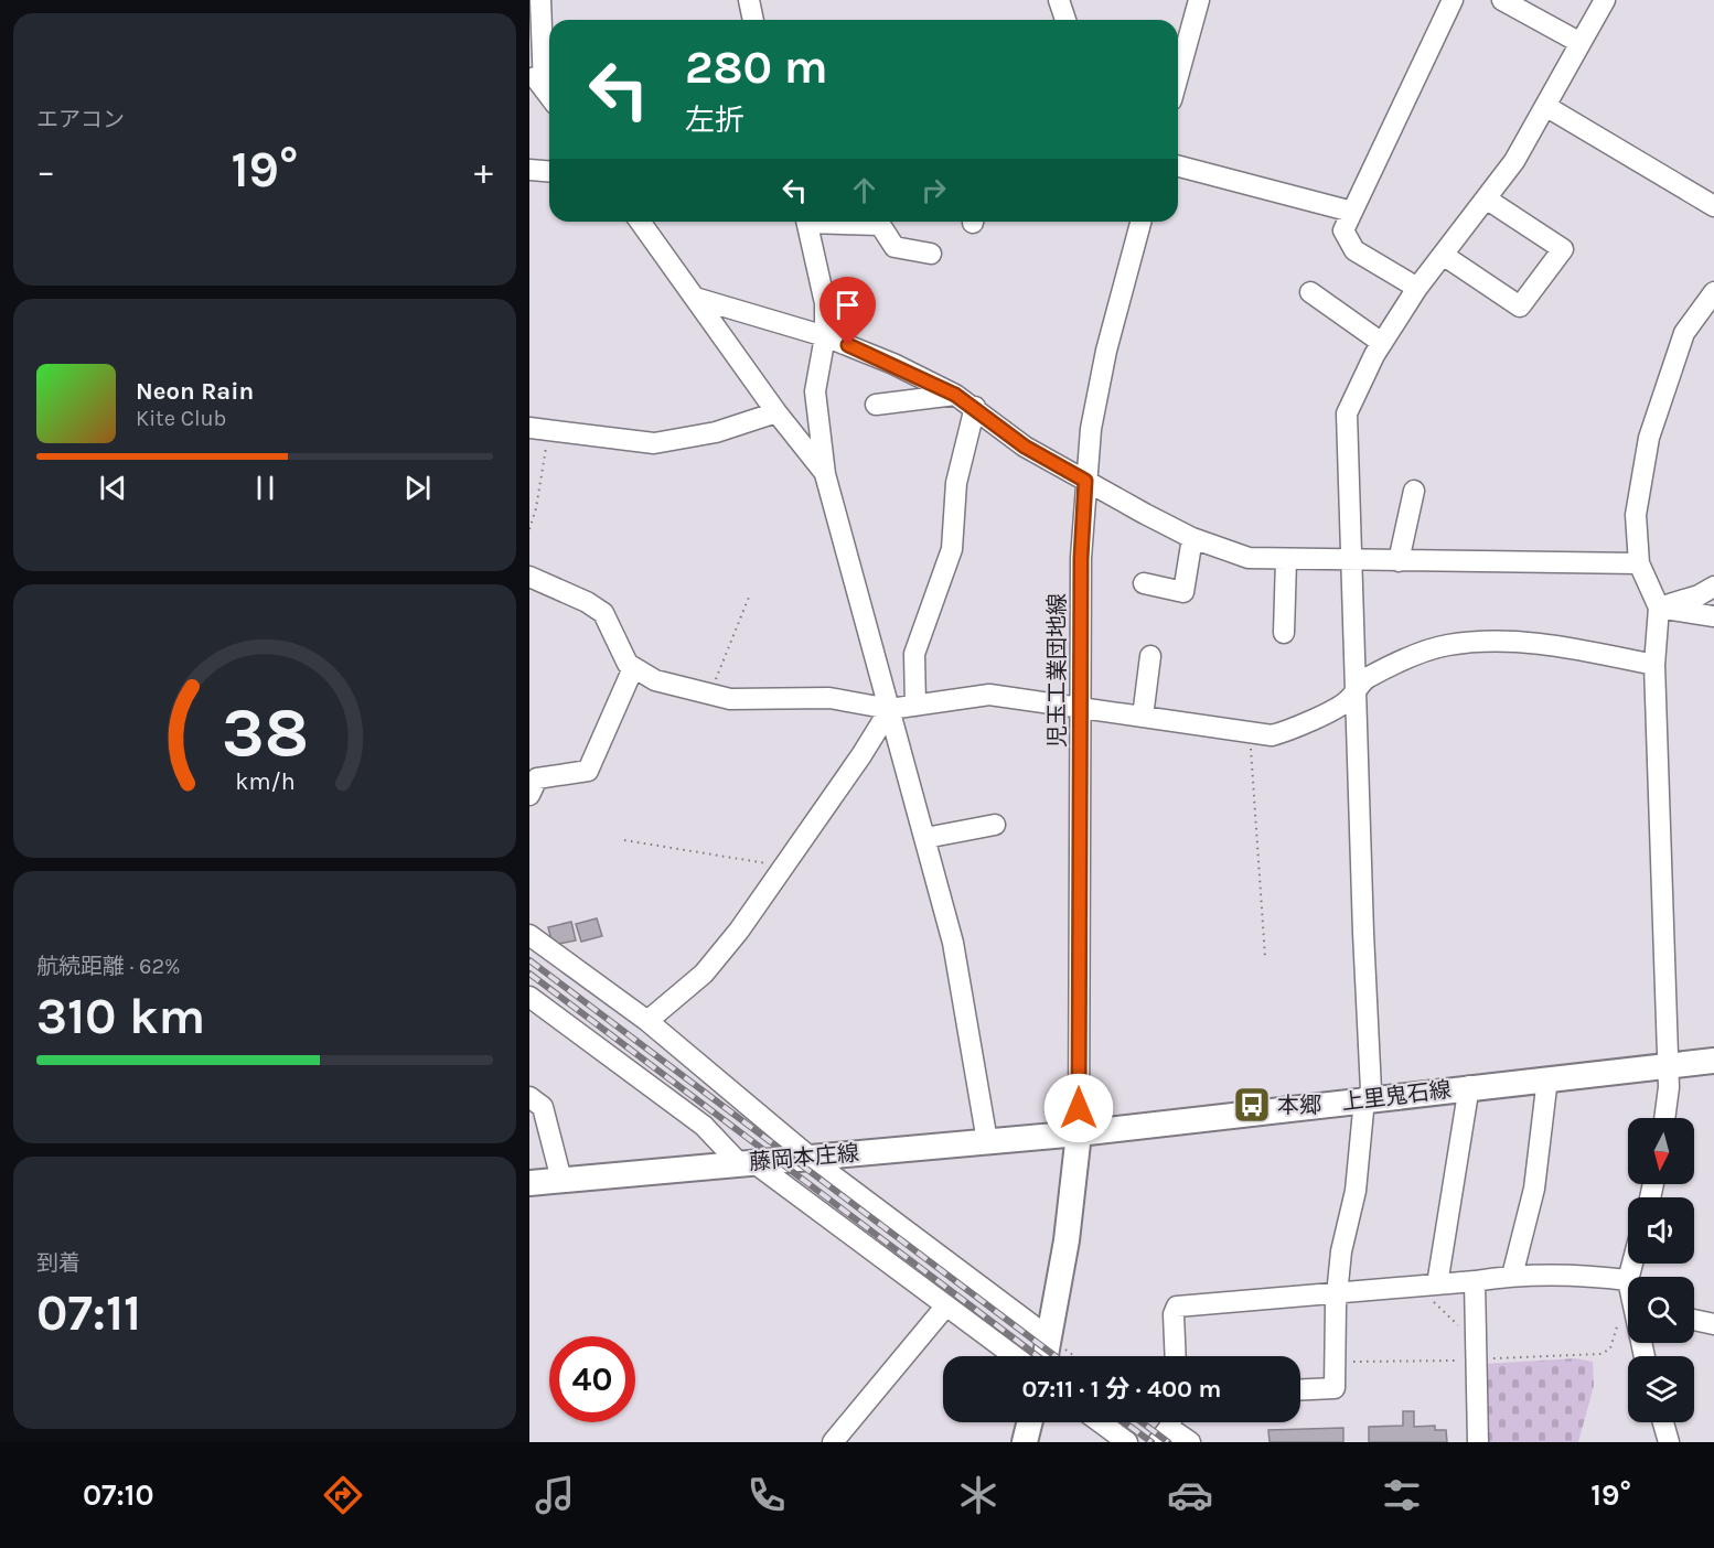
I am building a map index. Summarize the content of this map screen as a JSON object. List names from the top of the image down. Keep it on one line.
{"streets":{"main road":["上里鬼石線","藤岡本庄線"],"street":["児玉工業団地線"]},"crossings":[["児玉工業団地線","上里鬼石線"],["児玉工業団地線","藤岡本庄線"],["上里鬼石線","藤岡本庄線"]],"places":{"bus stop":["本郷"]},"north":"bottom","page":{"tile":["エアコン",["航続距離 · 62%","310 km"],["到着","07:11"]],"turn":["280 m","左折"],"heat":["−","19°","+"],"song":["Neon Rain","Kite Club"],"limit":"40","trip":"07:11 · 1 分 · 400 m","tabs":["07:10","19°"],"gauge":["38","km/h"]}}
